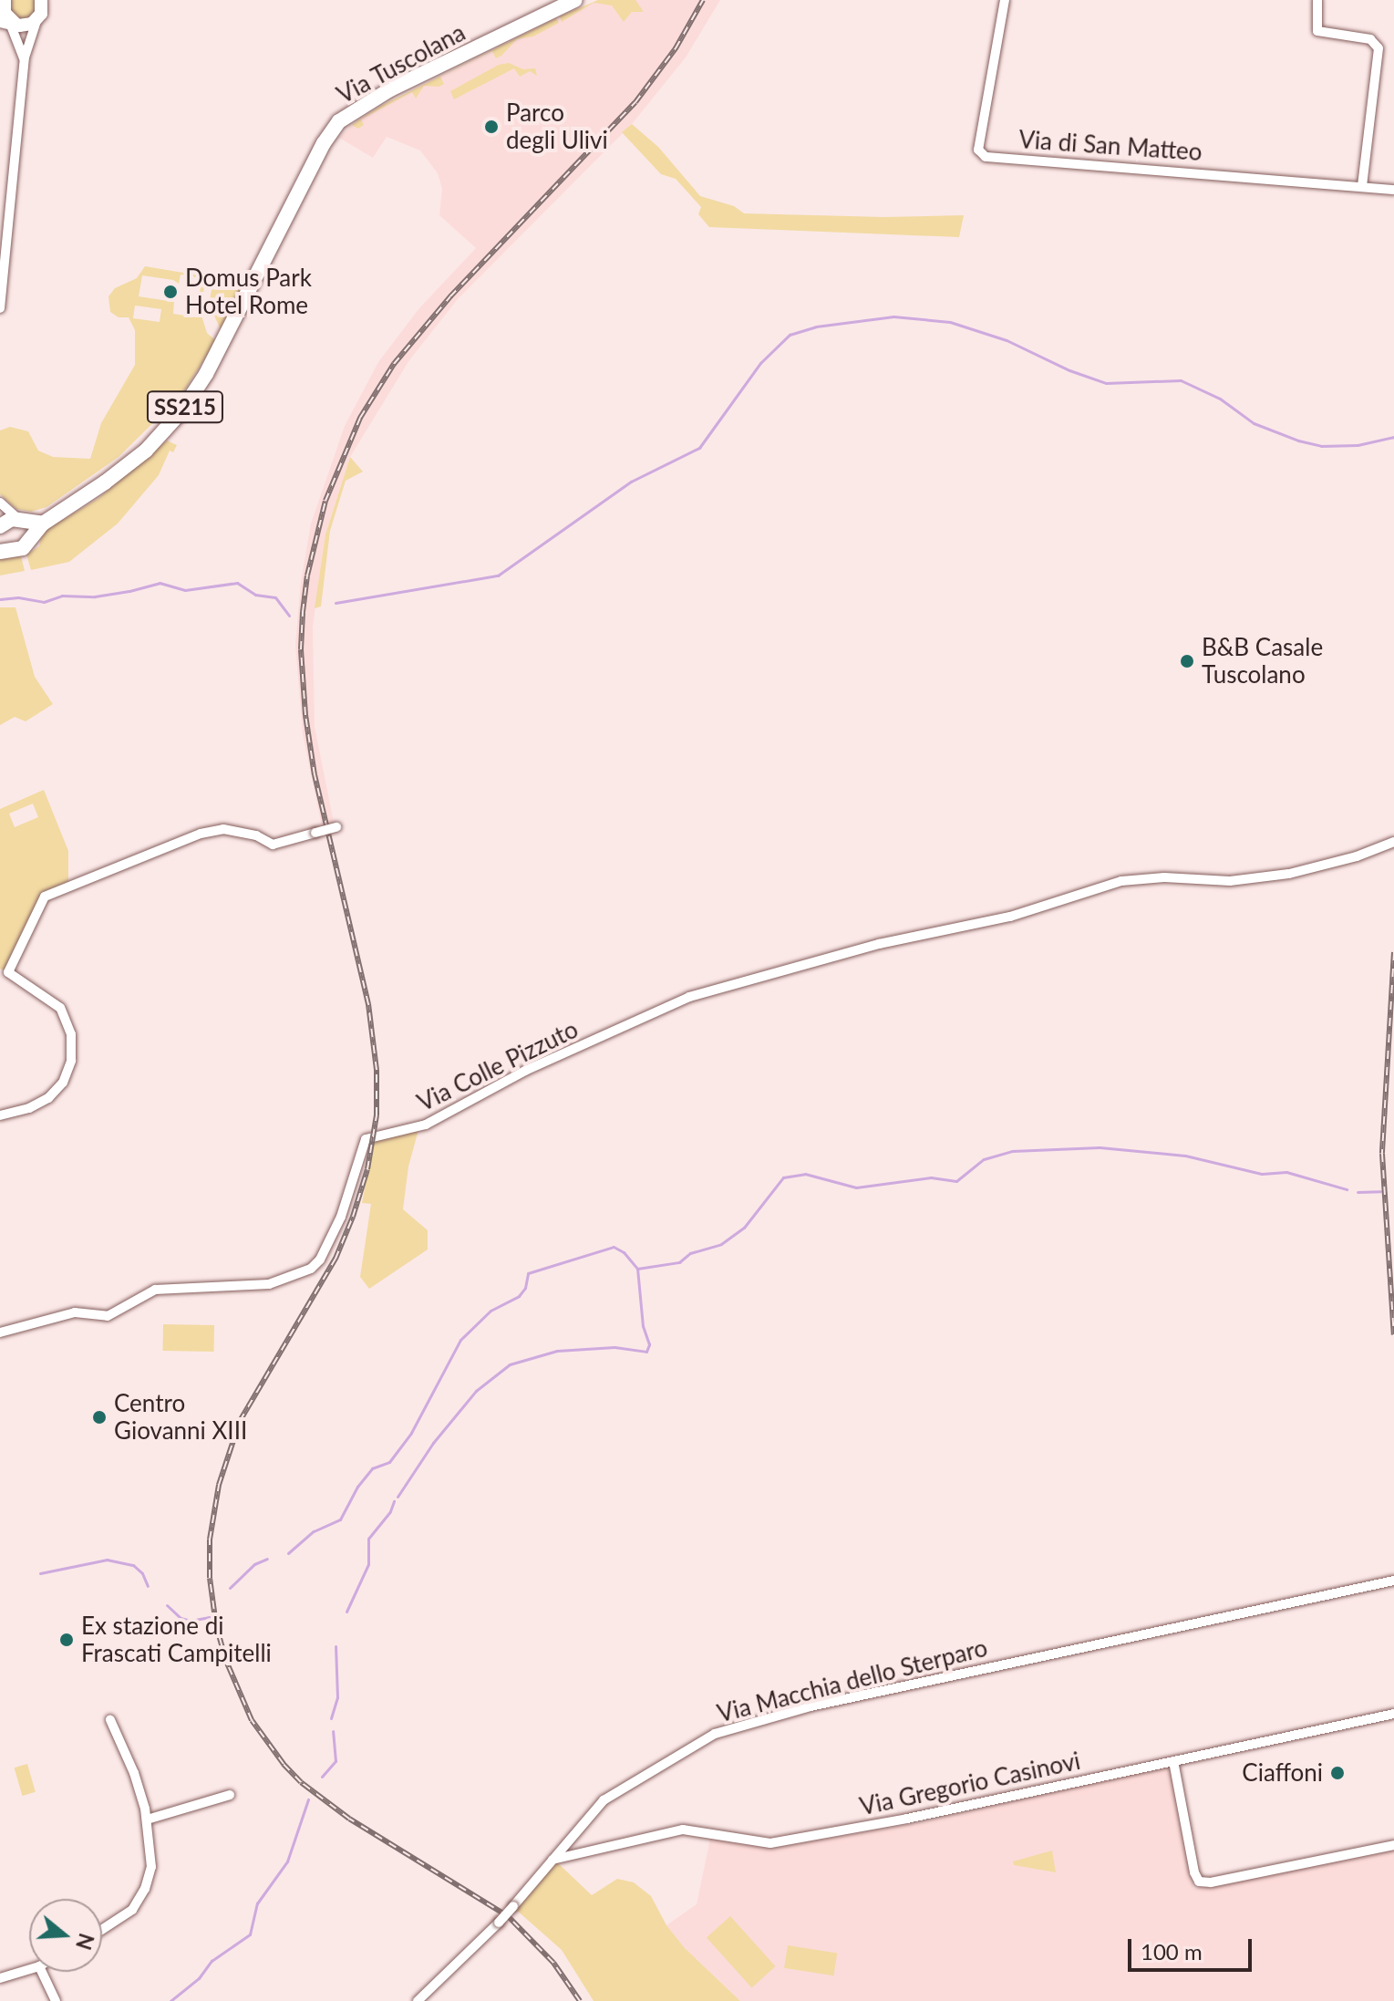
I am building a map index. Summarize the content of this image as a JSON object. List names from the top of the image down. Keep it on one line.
{"streets":{"main road":["Via Tuscolana","SS215"],"street":["Via di San Matteo","Via Colle Pizzuto","Via Macchia dello Sterparo","Via Gregorio Casinovi"]},"crossings":[["Via Macchia dello Sterparo","Via Gregorio Casinovi"]],"places":["Parco degli Ulivi","Domus Park Hotel Rome","B&B Casale Tuscolano","Centro Giovanni XIII","Ex stazione di Frascati Campitelli","Ciaffoni"],"scale_bar":"100 m","north":"right"}
